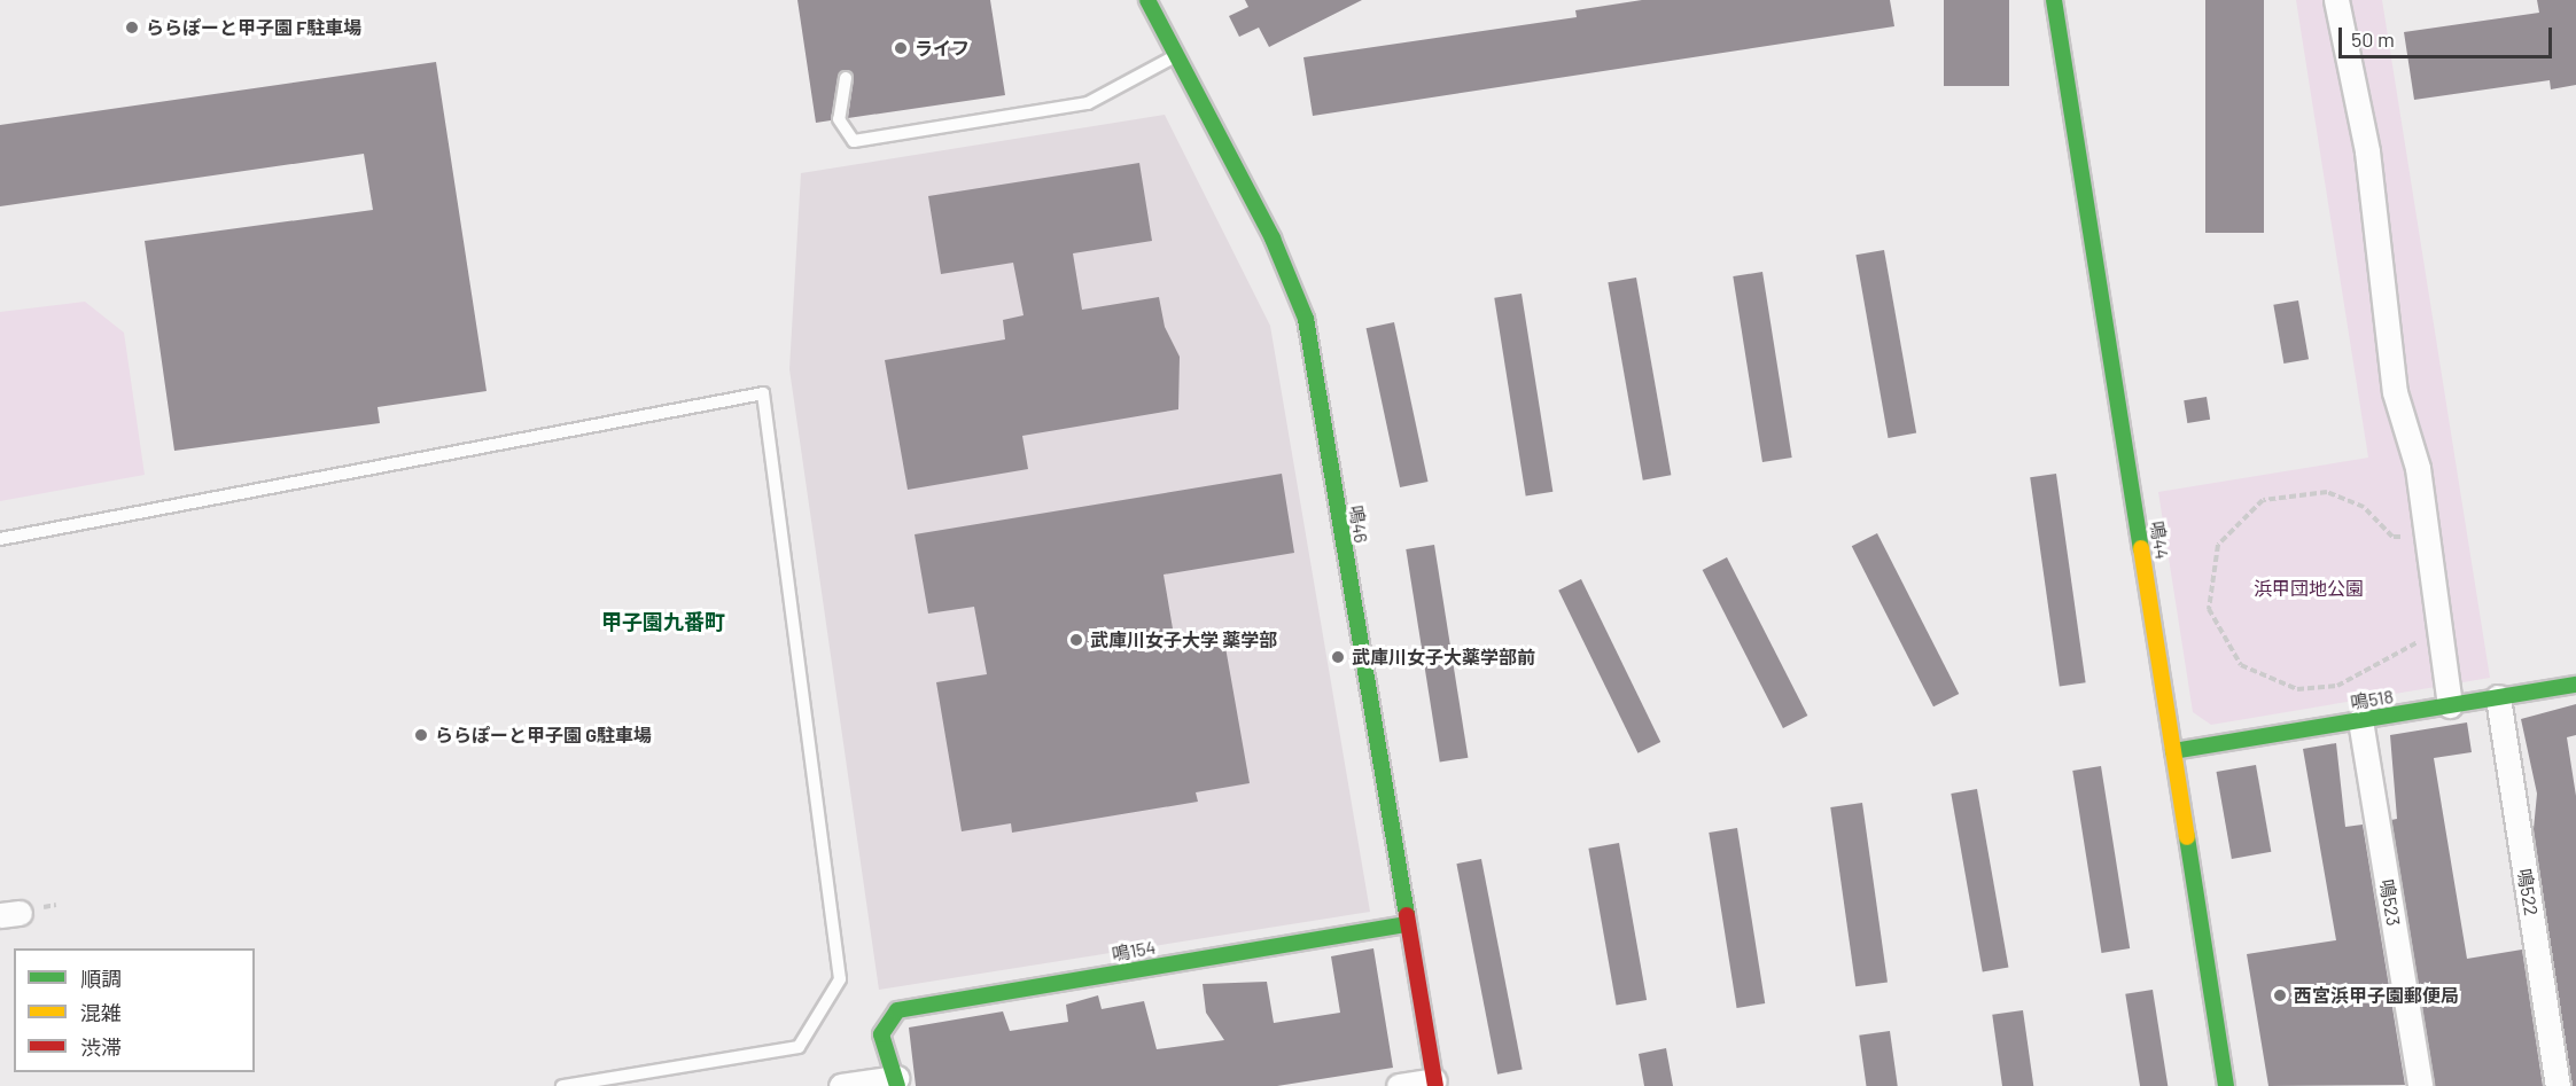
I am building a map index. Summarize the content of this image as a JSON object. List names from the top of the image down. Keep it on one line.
{"streets":{"street":["鳴46","鳴44","鳴518","鳴522","鳴523","鳴154"]},"crossings":[["鳴46","鳴154"],["鳴44","鳴518"],["鳴518","鳴522"],["鳴518","鳴523"]],"districts":["甲子園九番町"],"parks":["浜甲団地公園"],"places":["ららぽーと甲子園 F駐車場","ライフ","武庫川女子大学 薬学部","武庫川女子大薬学部前","ららぽーと甲子園 G駐車場","西宮浜甲子園郵便局"],"legend":["順調","混雑","渋滞"],"scale_bar":"50 m"}
